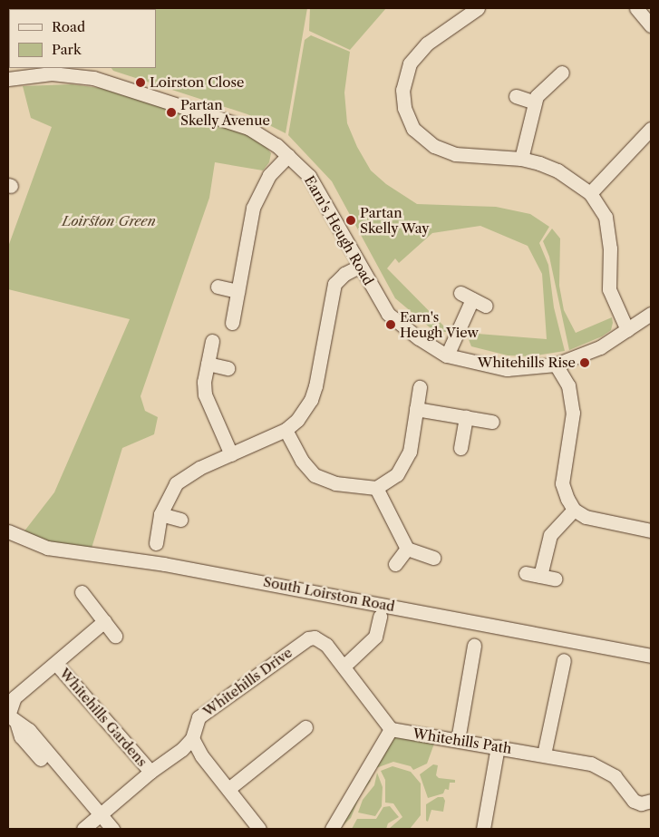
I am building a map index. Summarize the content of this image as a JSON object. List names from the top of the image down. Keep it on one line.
{"streets":{"street":["Earn's Heugh Road","South Loirston Road","Whitehills Drive","Whitehills Gardens","Whitehills Path"]},"crossings":[["Whitehills Drive","Whitehills Path"]],"parks":["Loirston Green"],"places":["Loirston Close","Partan Skelly Avenue","Partan Skelly Way","Earn's Heugh View","Whitehills Rise"],"legend":["Road","Park"]}
